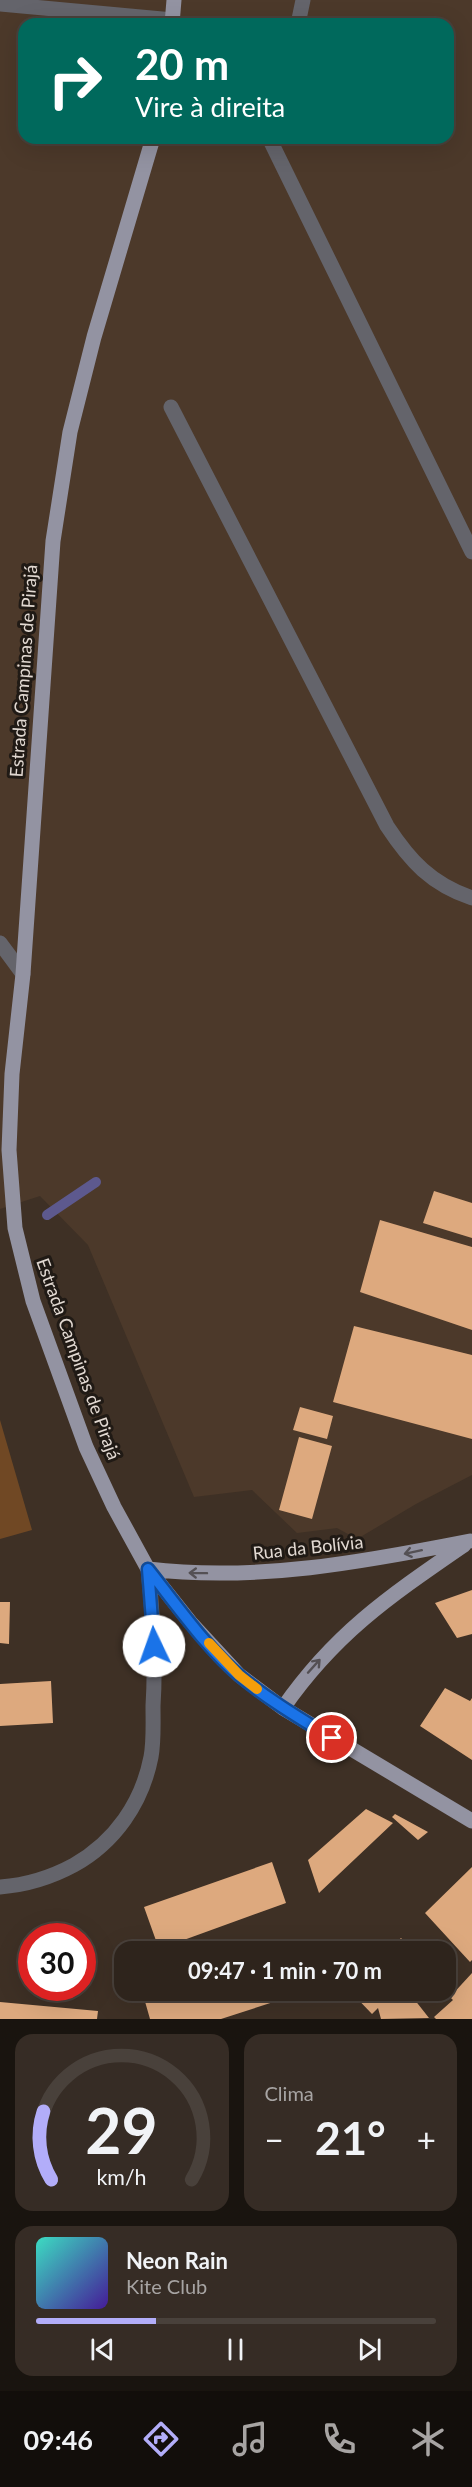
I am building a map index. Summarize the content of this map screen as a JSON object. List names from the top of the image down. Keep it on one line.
{"streets":{"main road":["Estrada Campinas de Pirajá","Rua da Bolívia"]},"crossings":[["Estrada Campinas de Pirajá","Rua da Bolívia"]],"page":{"turn":["20 m","Vire à direita"],"limit":"30","trip":"09:47 · 1 min · 70 m","tile":"Clima","heat":["−","21°","+"],"song":["Neon Rain","Kite Club"],"tabs":"09:46","gauge":["29","km/h"]}}
